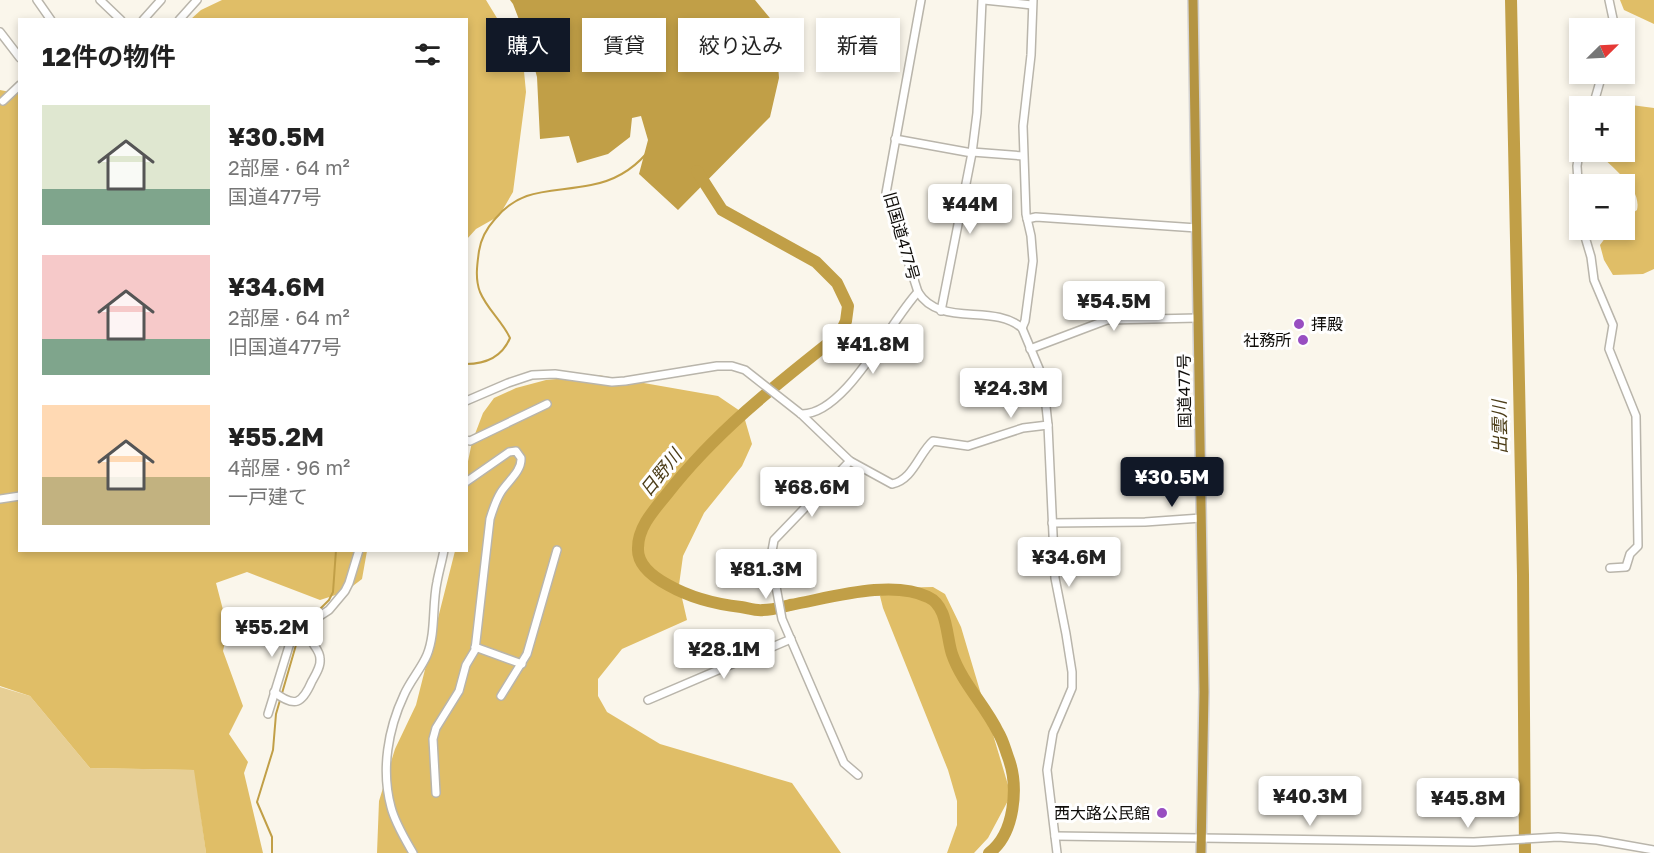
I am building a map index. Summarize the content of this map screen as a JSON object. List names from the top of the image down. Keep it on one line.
{"streets":{"highway":["国道477号"],"street":["旧国道477号"]},"water":["出雲川","日野川"],"places":["拝殿","社務所","西大路公民館"],"north":"top right","page":{"map_buttons":["+","−"],"chip":["購入","賃貸","絞り込み","新着"],"heading":"12件の物件","list":[{"name":"¥30.5M","note":"2部屋 · 64 m² · 国道477号"},{"name":"¥34.6M","note":"2部屋 · 64 m² · 旧国道477号"},{"name":"¥55.2M","note":"4部屋 · 96 m² · 一戸建て"}],"price":["¥44M","¥54.5M","¥41.8M","¥24.3M","¥30.5M","¥68.6M","¥34.6M","¥81.3M","¥55.2M","¥28.1M","¥40.3M","¥45.8M"]}}
